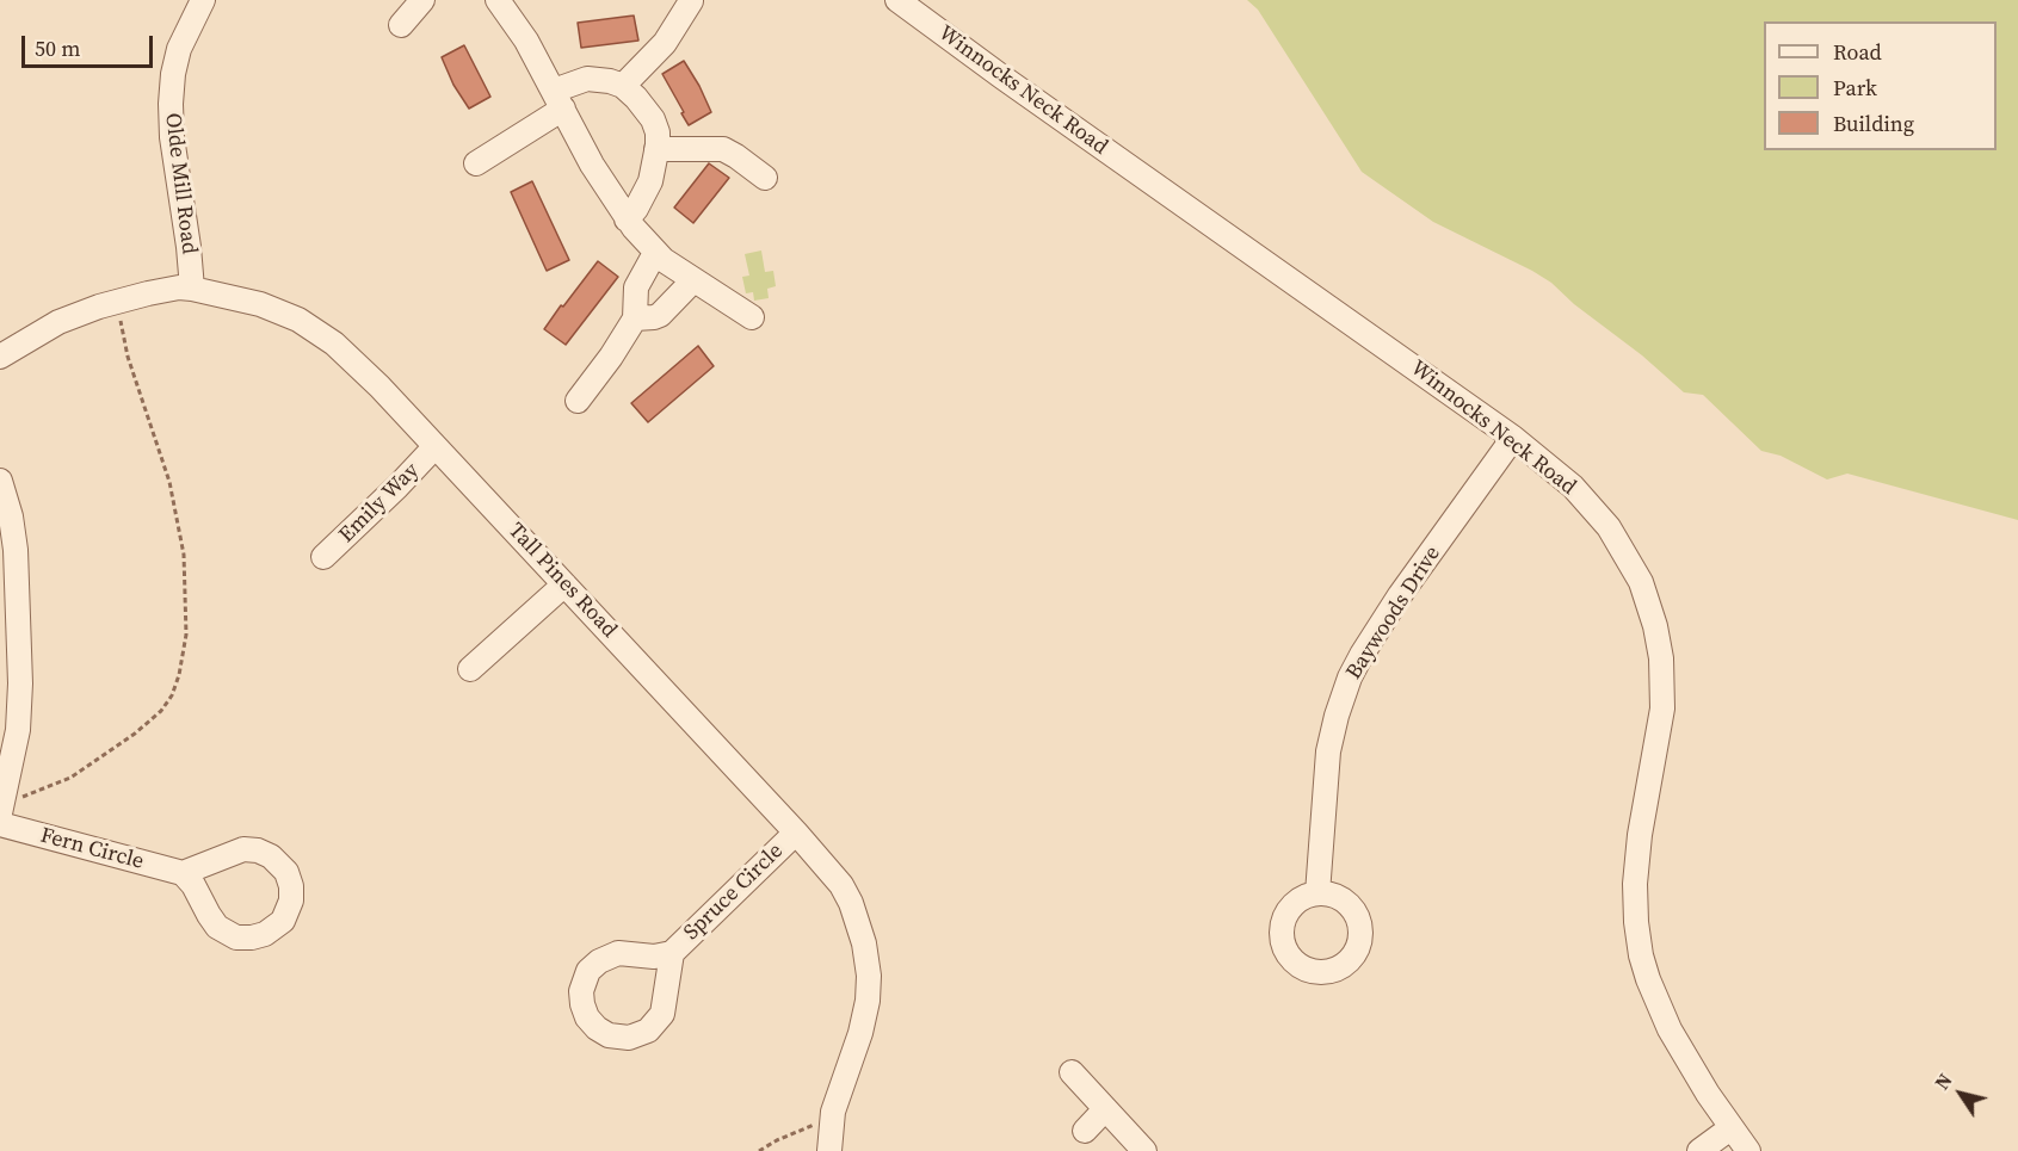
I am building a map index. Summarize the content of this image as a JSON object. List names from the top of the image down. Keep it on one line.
{"streets":{"street":["Winnocks Neck Road","Olde Mill Road","Emily Way","Tall Pines Road","Baywoods Drive","Fern Circle","Spruce Circle"]},"crossings":[["Winnocks Neck Road","Baywoods Drive"],["Olde Mill Road","Tall Pines Road"],["Emily Way","Tall Pines Road"],["Tall Pines Road","Spruce Circle"]],"legend":["Road","Park","Building"],"scale_bar":"50 m","north":"top left"}
